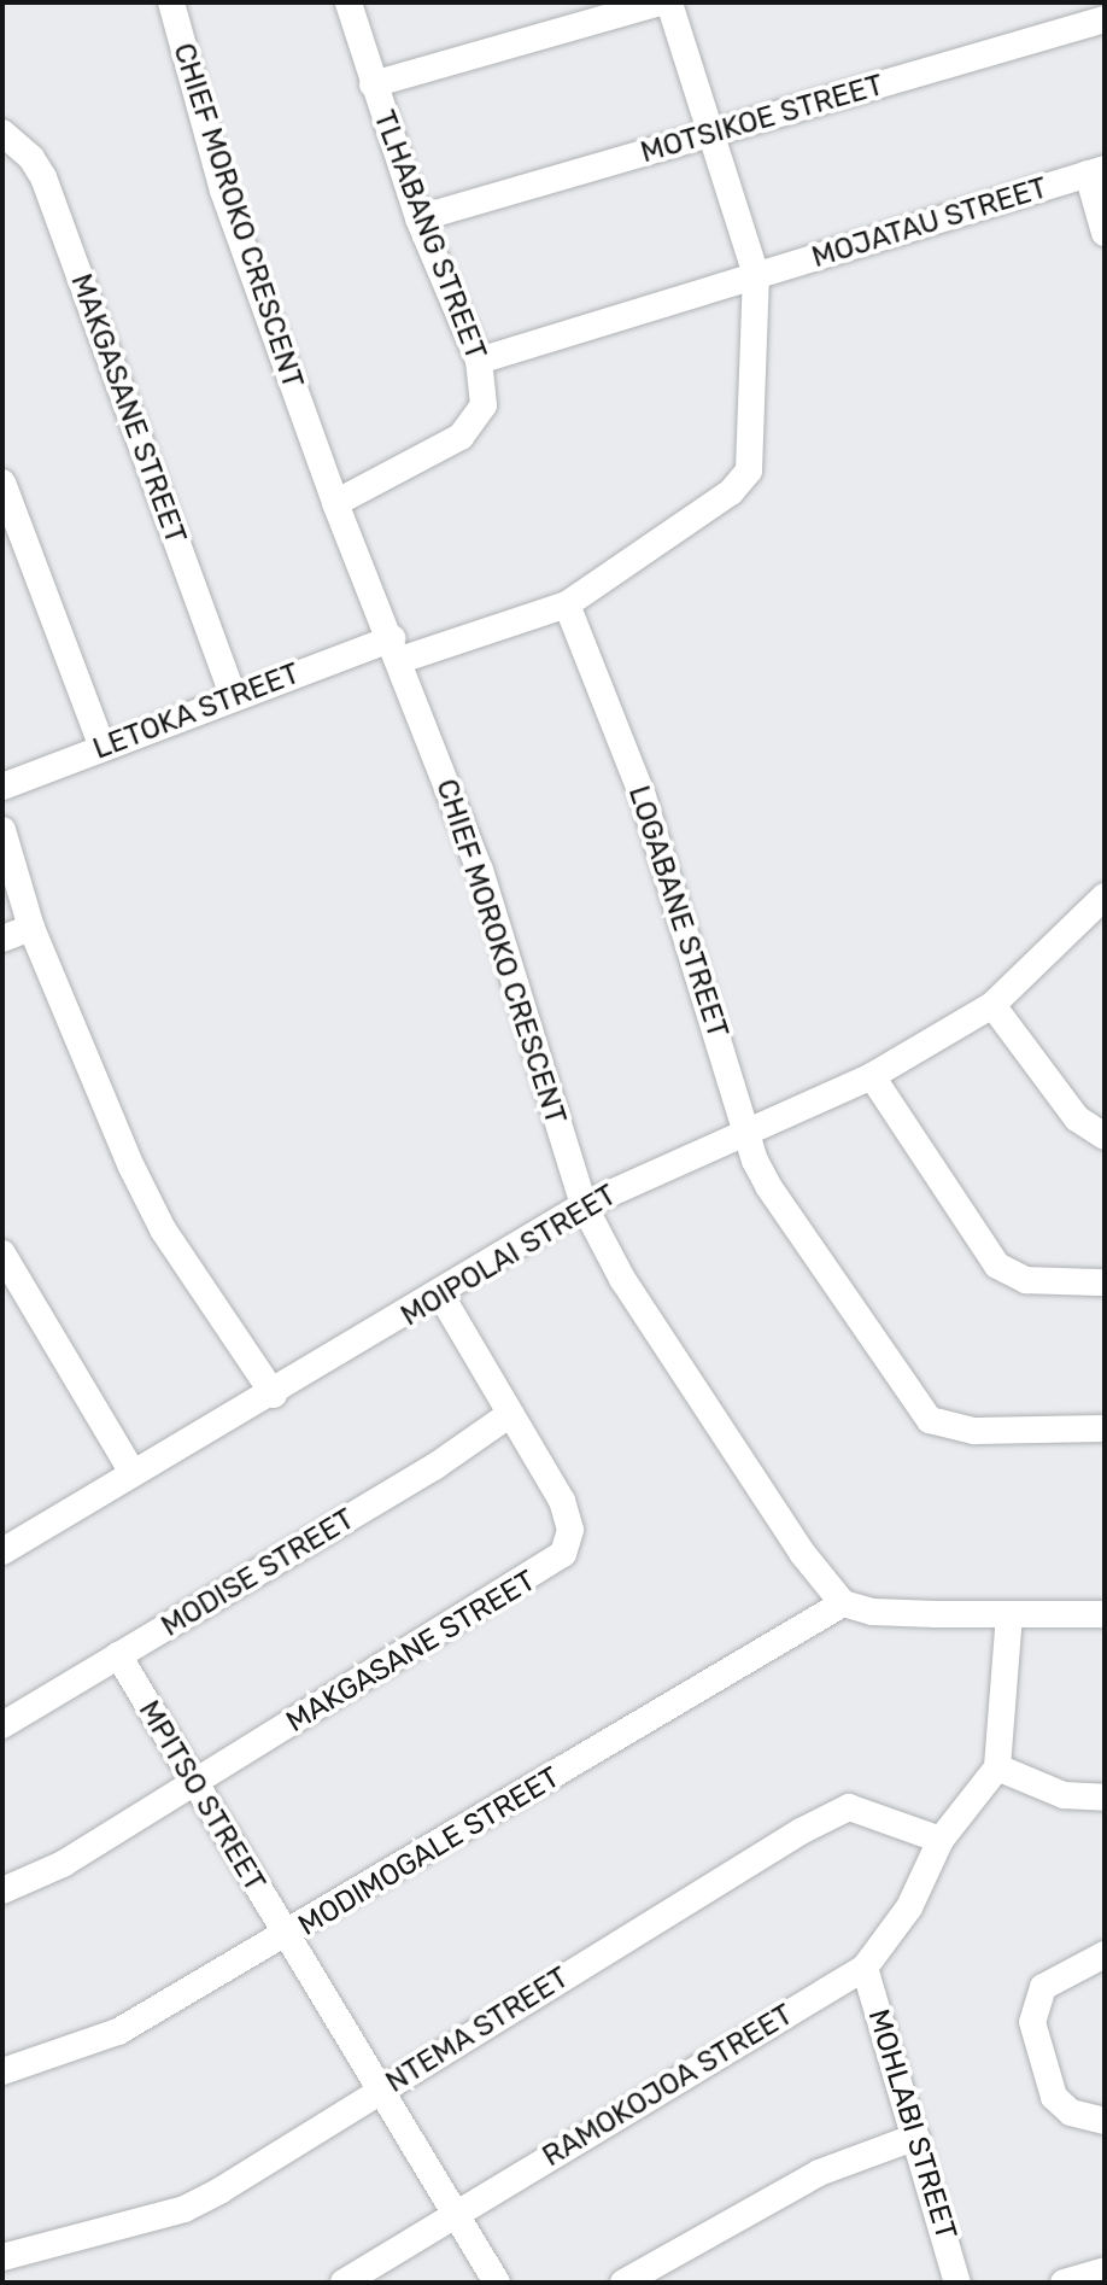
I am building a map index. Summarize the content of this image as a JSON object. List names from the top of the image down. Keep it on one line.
{"streets":{"street":["MOTSIKOE STREET","CHIEF MOROKO CRESCENT","MOJATAU STREET","TLHABANG STREET","MAKGASANE STREET","LETOKA STREET","LOGABANE STREET","MOIPOLAI STREET","MODISE STREET","MPITSO STREET","MODIMOGALE STREET","NTEMA STREET","RAMOKOJOA STREET","MOHLABI STREET"]},"crossings":[["MOTSIKOE STREET","TLHABANG STREET"],["CHIEF MOROKO CRESCENT","TLHABANG STREET"],["CHIEF MOROKO CRESCENT","LETOKA STREET"],["CHIEF MOROKO CRESCENT","MOIPOLAI STREET"],["CHIEF MOROKO CRESCENT","MODIMOGALE STREET"],["MOJATAU STREET","TLHABANG STREET"],["MAKGASANE STREET","LETOKA STREET"],["MAKGASANE STREET","MOIPOLAI STREET"],["MAKGASANE STREET","MODISE STREET"],["MAKGASANE STREET","MPITSO STREET"],["LETOKA STREET","LOGABANE STREET"],["LOGABANE STREET","MOIPOLAI STREET"],["MODISE STREET","MPITSO STREET"],["MPITSO STREET","MODIMOGALE STREET"],["MPITSO STREET","NTEMA STREET"],["MPITSO STREET","RAMOKOJOA STREET"],["NTEMA STREET","RAMOKOJOA STREET"],["RAMOKOJOA STREET","MOHLABI STREET"]]}
